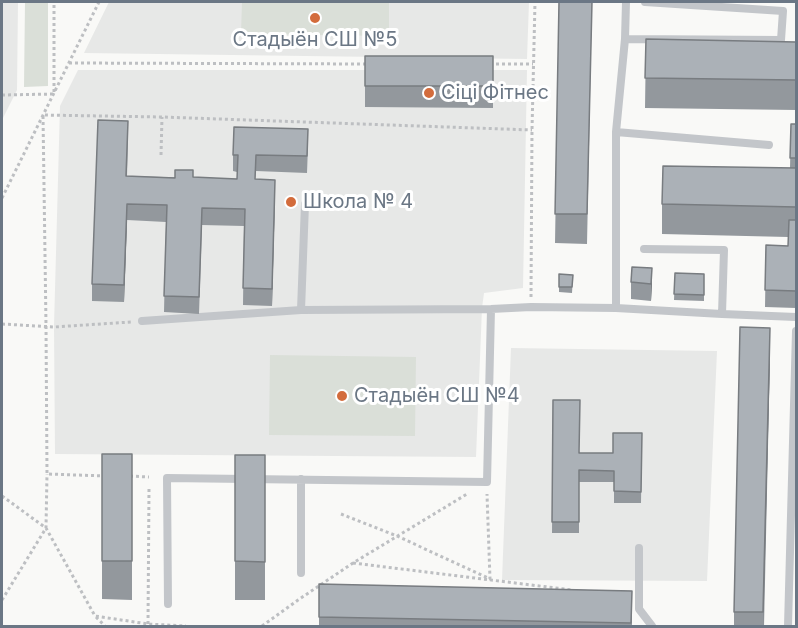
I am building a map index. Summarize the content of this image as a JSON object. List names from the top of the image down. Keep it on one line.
{"places":["Стадыён СШ №5","Сіці Фітнес","Школа № 4","Стадыён СШ №4"]}
